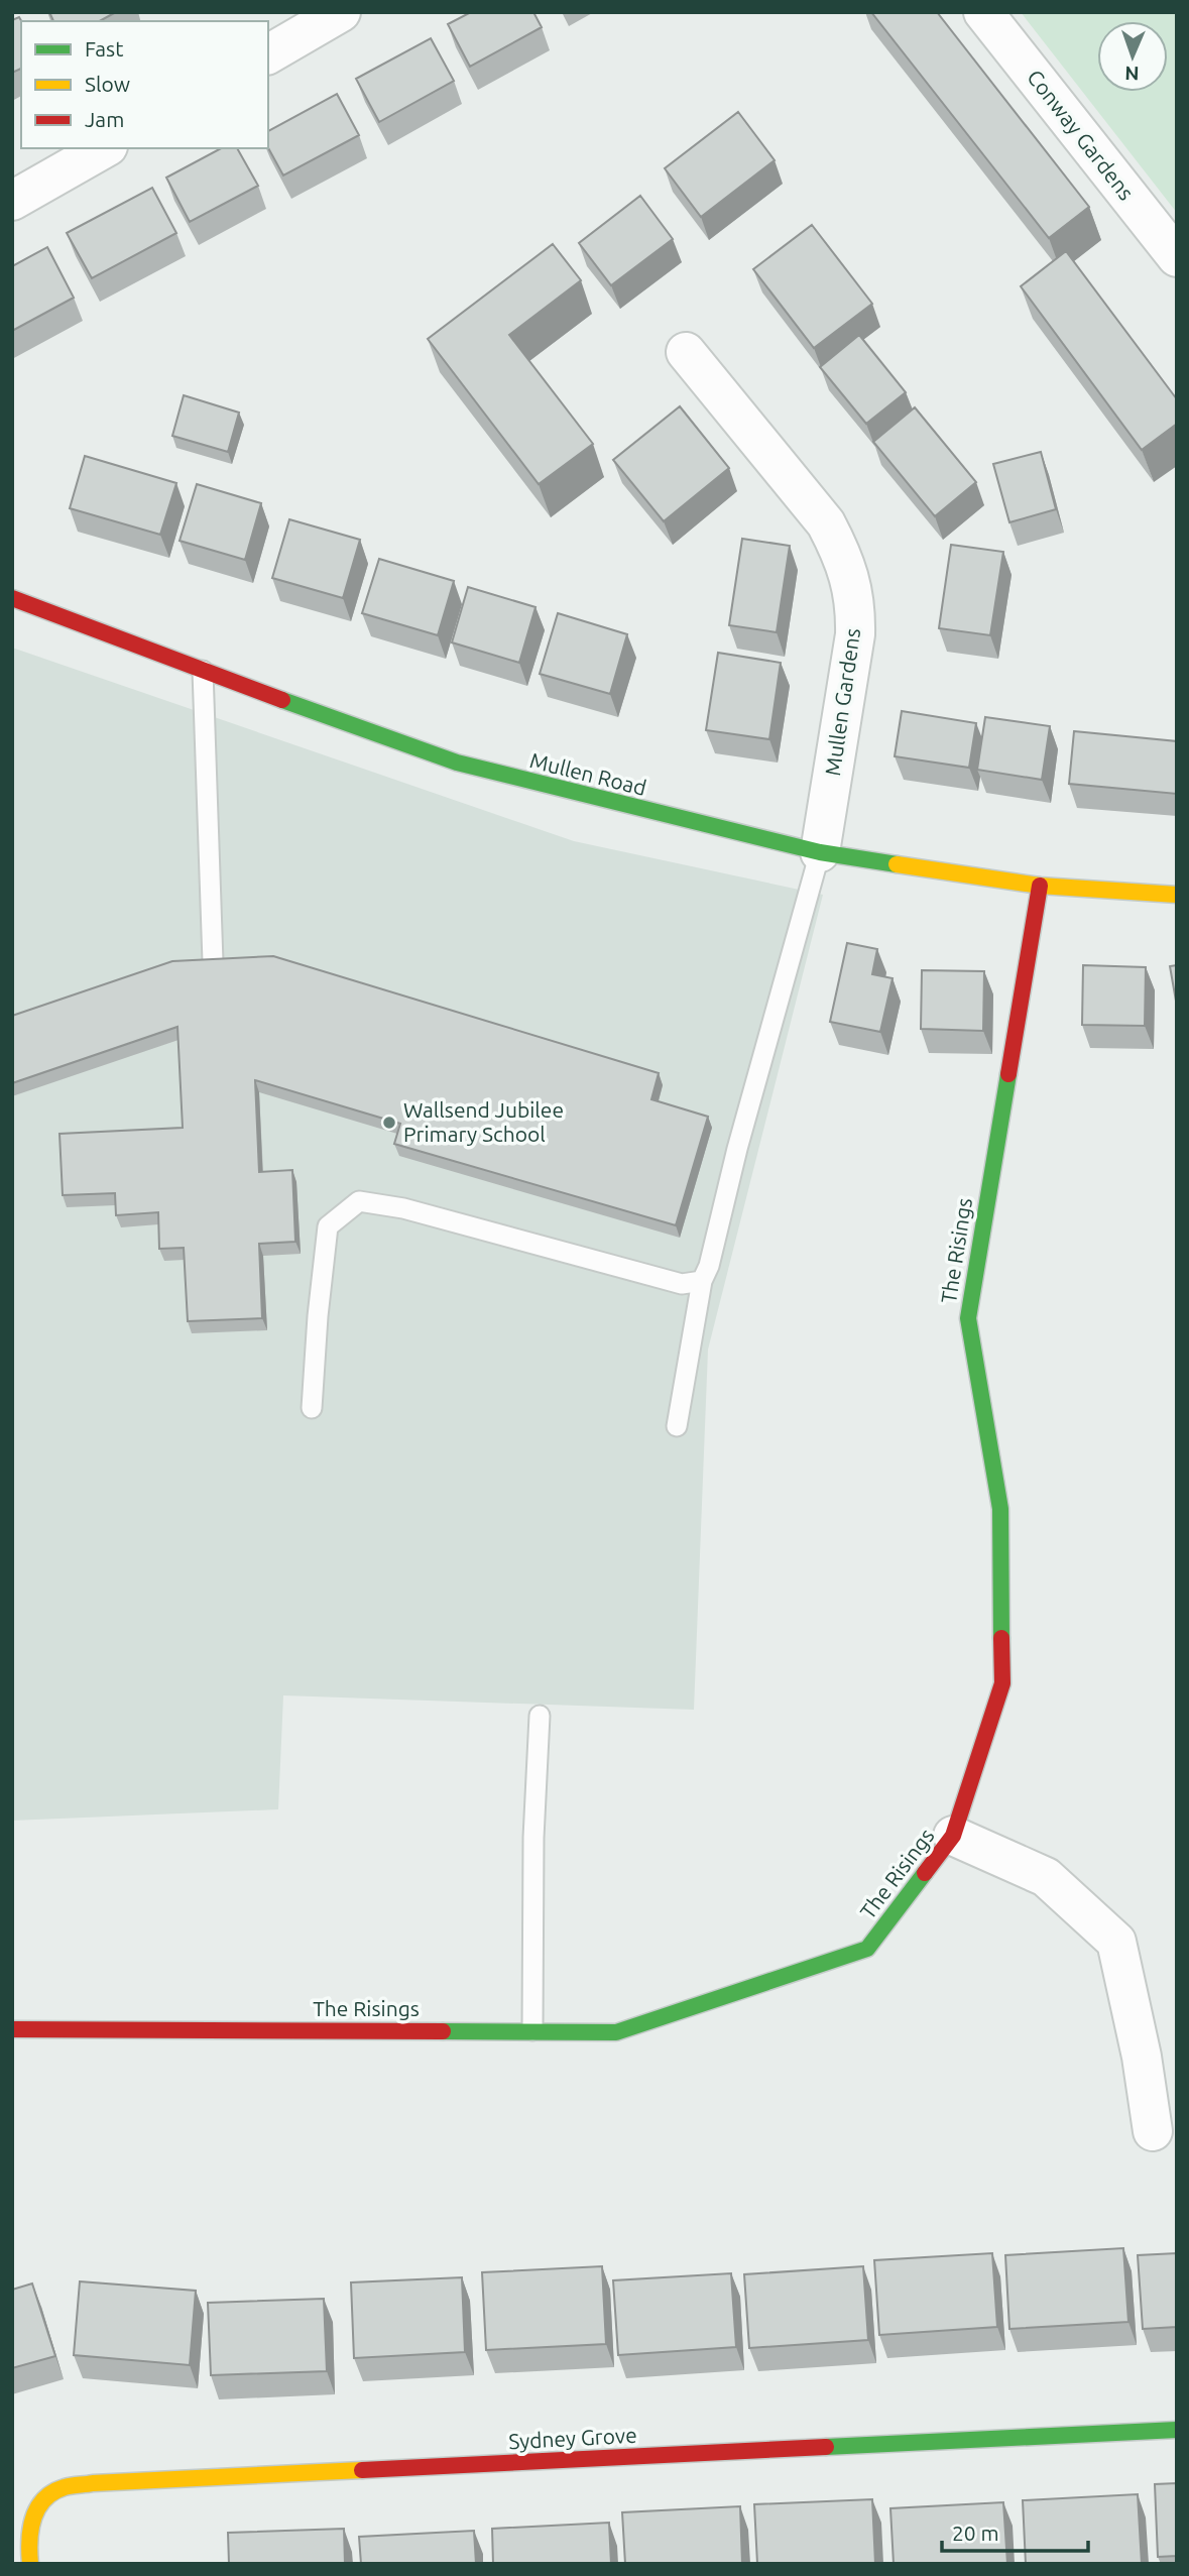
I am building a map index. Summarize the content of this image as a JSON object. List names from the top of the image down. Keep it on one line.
{"streets":{"street":["Conway Gardens","Mullen Gardens","Mullen Road","The Risings","Sydney Grove"]},"crossings":[["Mullen Gardens","Mullen Road"],["Mullen Road","The Risings"]],"places":["Wallsend Jubilee Primary School"],"legend":["Fast","Slow","Jam"],"scale_bar":"20 m","north":"bottom"}
